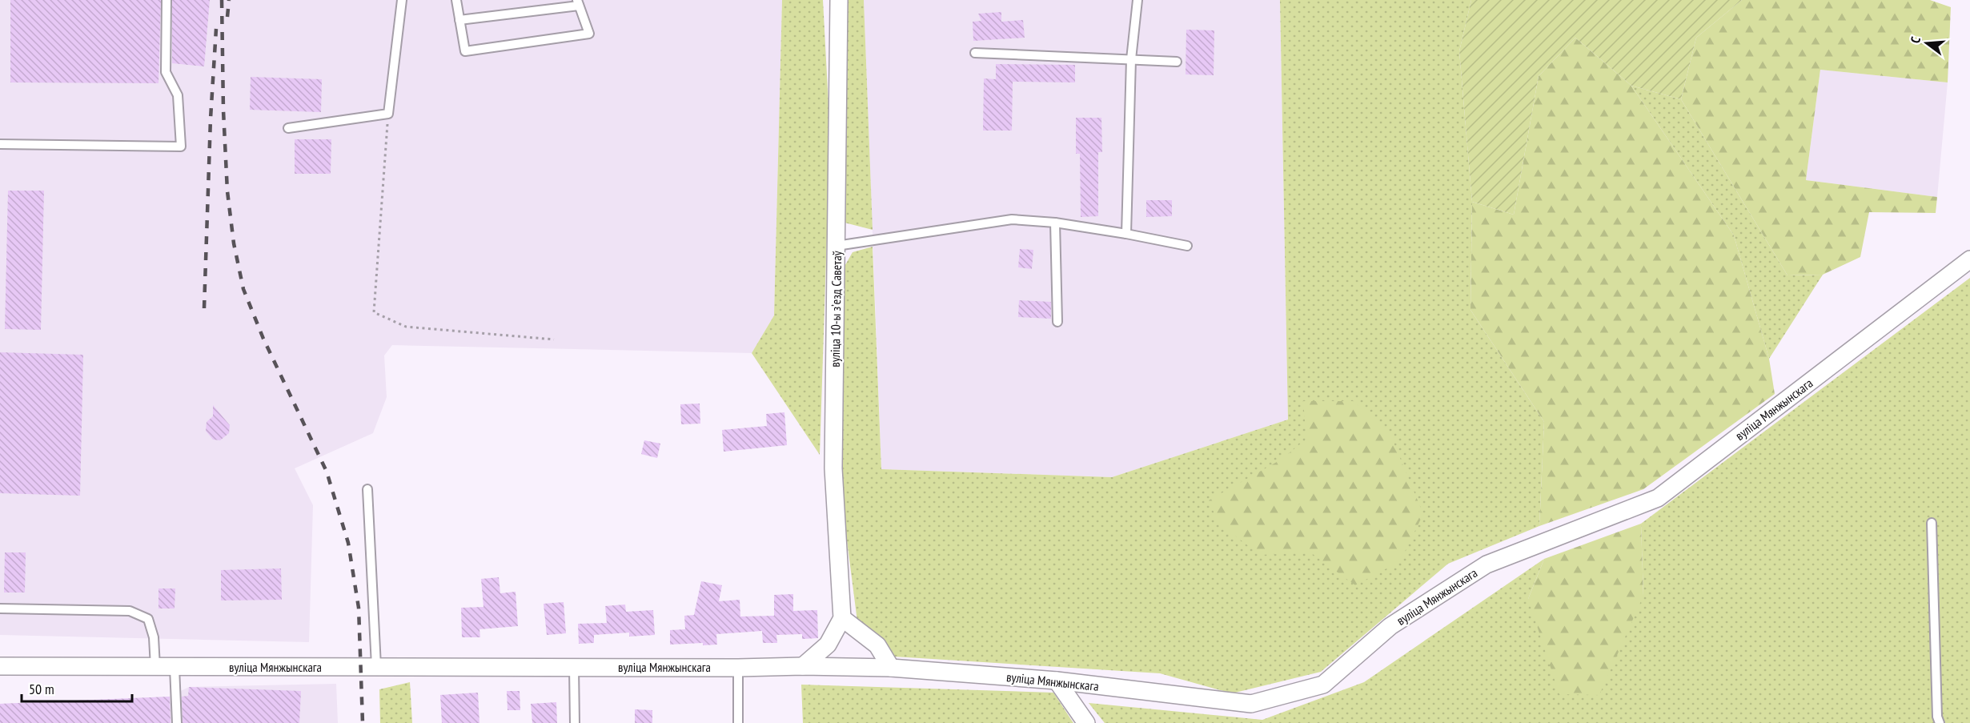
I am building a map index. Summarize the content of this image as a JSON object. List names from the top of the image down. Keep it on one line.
{"streets":{"street":["вуліца 10-ы зʼезд Саветаў","вуліца Мянжынскага"]},"scale_bar":"50 m","north":"left"}
